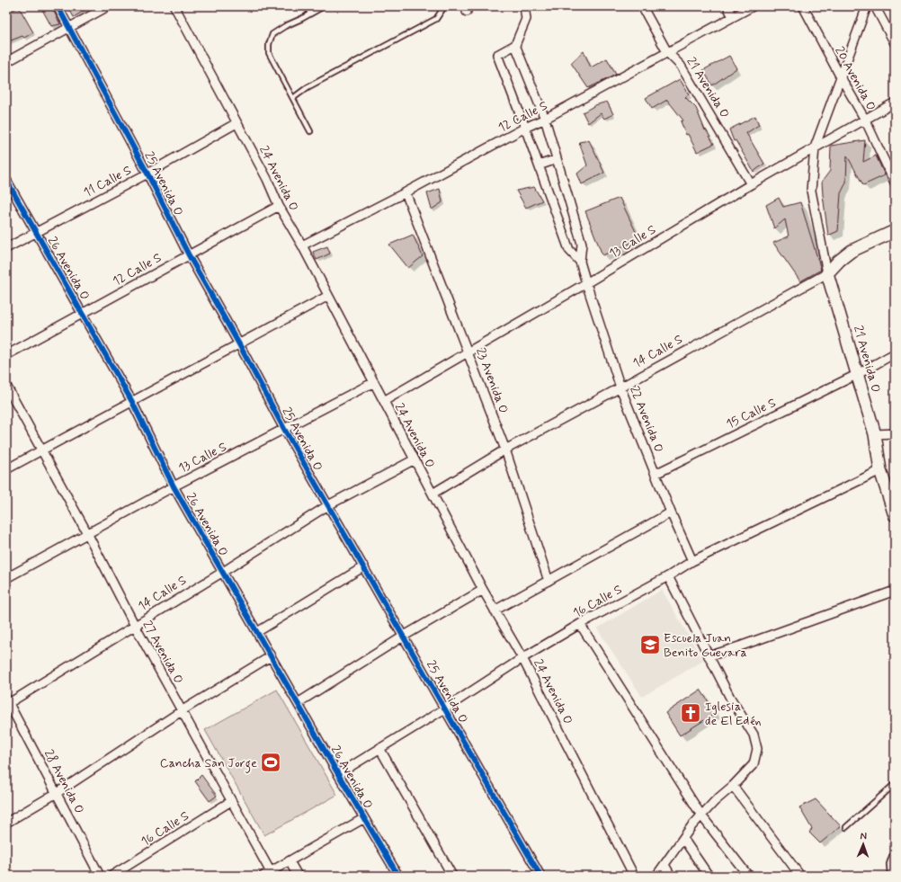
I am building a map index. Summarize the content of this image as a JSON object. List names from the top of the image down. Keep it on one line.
{"streets":{"street":["20 Avenida O","21 Avenida O","12 Calle S","24 Avenida O","11 Calle S","25 Avenida O","13 Calle S","26 Avenida O","14 Calle S","23 Avenida O","15 Calle S","22 Avenida O","16 Calle S","27 Avenida O","28 Avenida O"]},"crossings":[["20 Avenida O","13 Calle S"],["21 Avenida O","12 Calle S"],["21 Avenida O","13 Calle S"],["21 Avenida O","14 Calle S"],["21 Avenida O","15 Calle S"],["21 Avenida O","16 Calle S"],["12 Calle S","24 Avenida O"],["12 Calle S","25 Avenida O"],["12 Calle S","26 Avenida O"],["12 Calle S","23 Avenida O"],["24 Avenida O","11 Calle S"],["24 Avenida O","13 Calle S"],["24 Avenida O","14 Calle S"],["24 Avenida O","16 Calle S"],["11 Calle S","25 Avenida O"],["11 Calle S","26 Avenida O"],["25 Avenida O","13 Calle S"],["25 Avenida O","14 Calle S"],["25 Avenida O","16 Calle S"],["13 Calle S","26 Avenida O"],["13 Calle S","23 Avenida O"],["13 Calle S","22 Avenida O"],["13 Calle S","27 Avenida O"],["26 Avenida O","14 Calle S"],["26 Avenida O","16 Calle S"],["14 Calle S","23 Avenida O"],["14 Calle S","22 Avenida O"],["14 Calle S","27 Avenida O"],["14 Calle S","28 Avenida O"],["15 Calle S","22 Avenida O"],["22 Avenida O","16 Calle S"],["16 Calle S","27 Avenida O"]],"places":{"school or university":["Escuela Juan Benito Guevara"],"church":["Iglesia de El Edén"],"sports":["Cancha San Jorge"]},"north":"top"}
